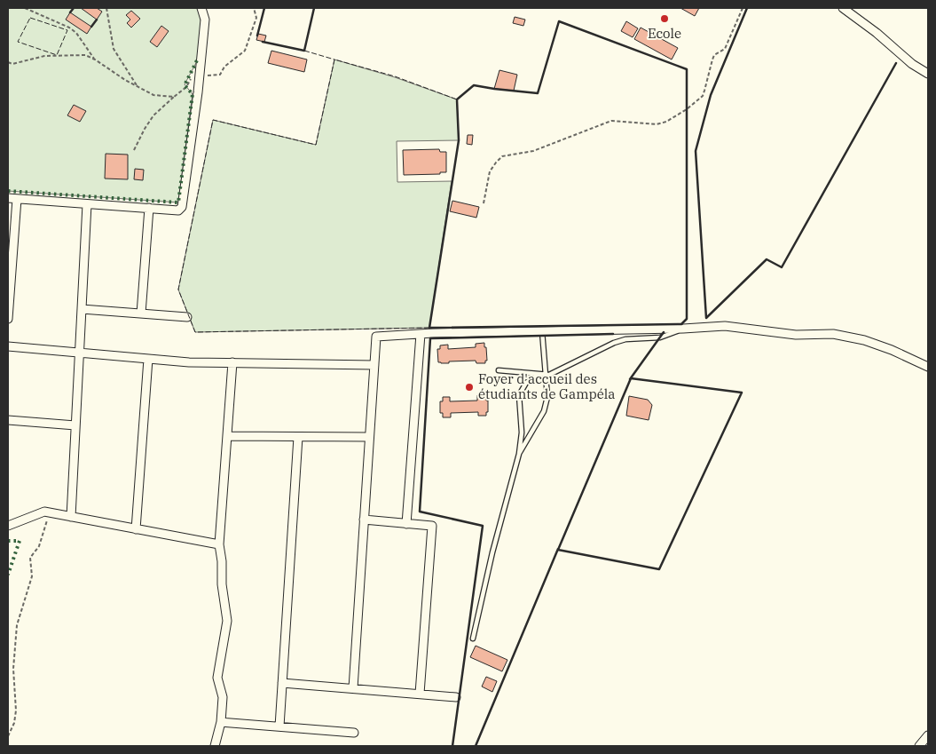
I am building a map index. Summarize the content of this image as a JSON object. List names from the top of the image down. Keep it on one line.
{"places":["Ecole","Foyer d'accueil des étudiants de Gampéla"]}
